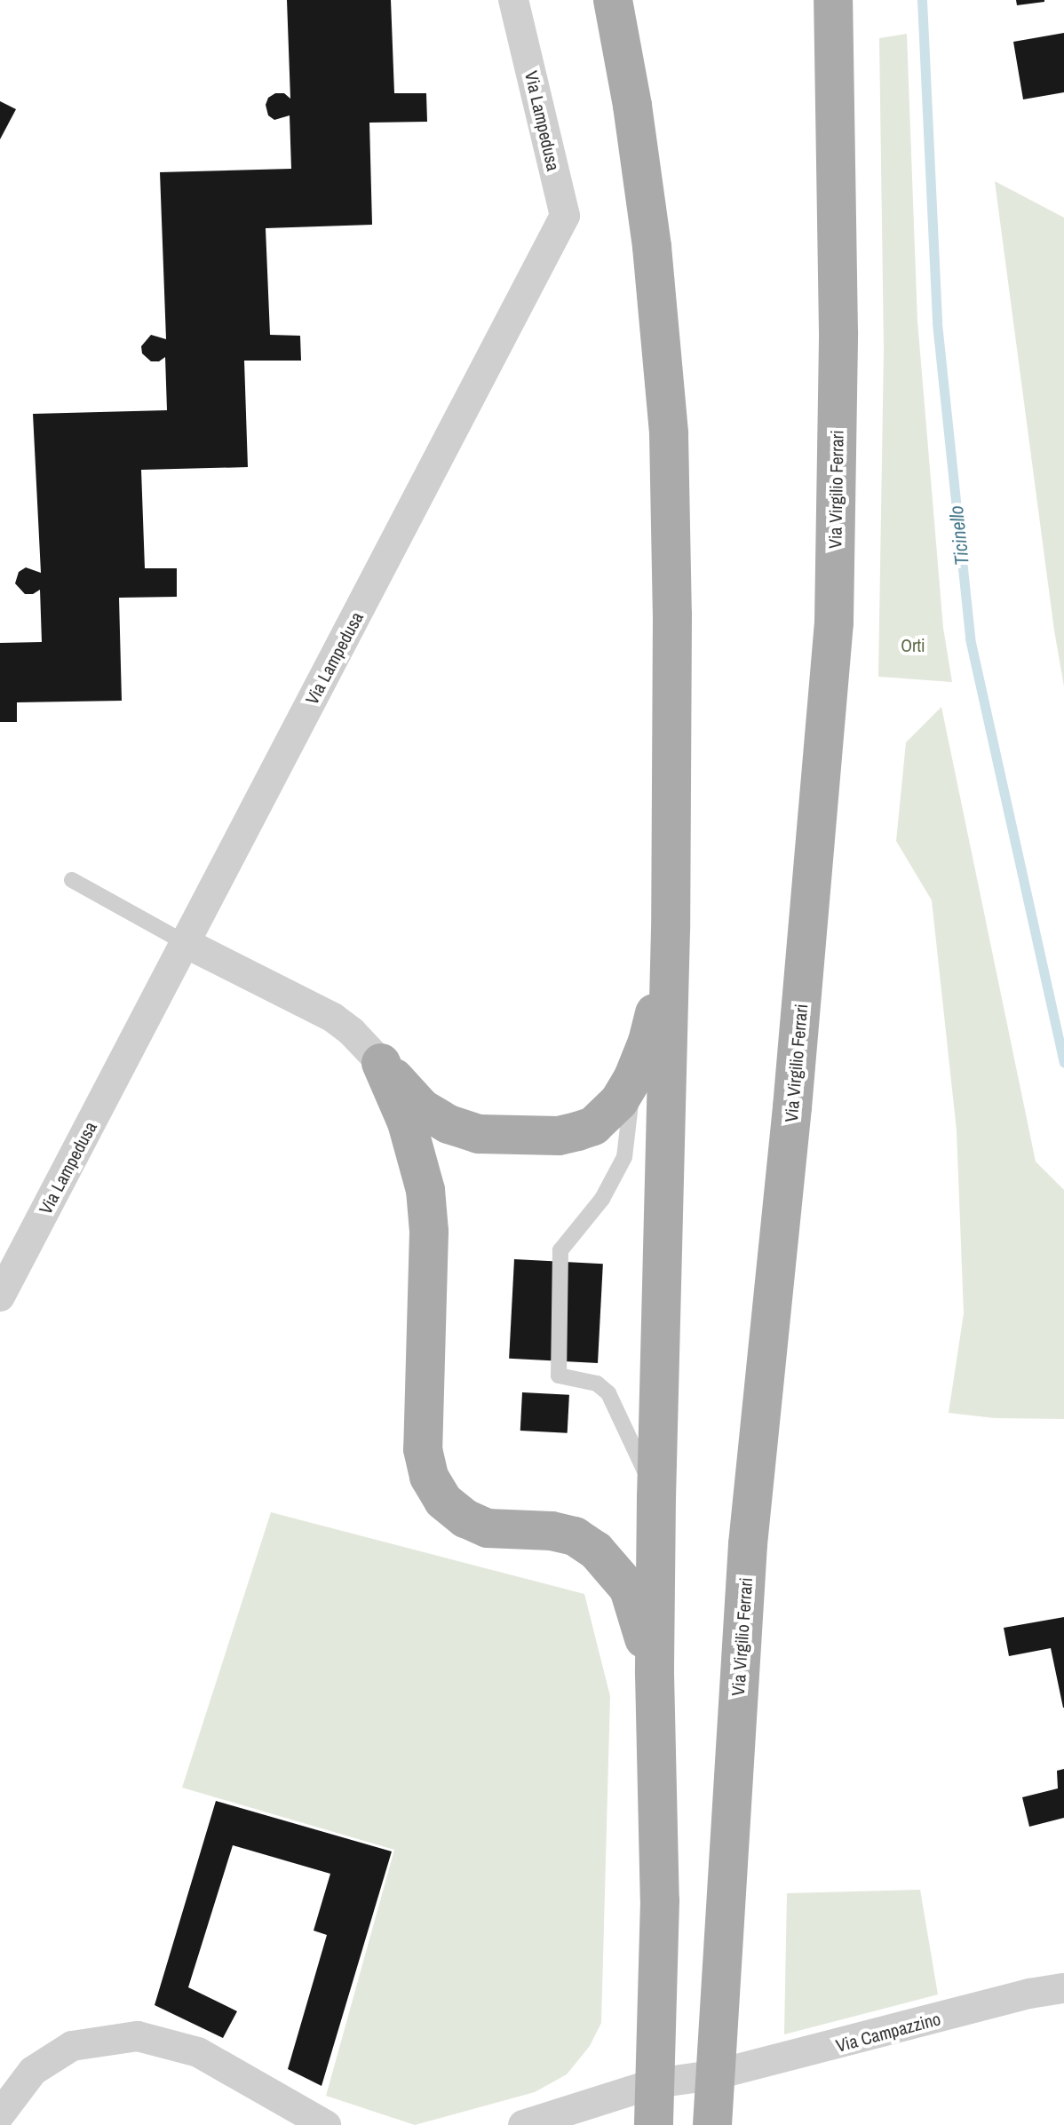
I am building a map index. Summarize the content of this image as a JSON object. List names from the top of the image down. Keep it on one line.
{"streets":{"main road":["Via Virgilio Ferrari"],"street":["Via Lampedusa","Via Campazzino"]},"crossings":[["Via Virgilio Ferrari","Via Campazzino"]],"water":["Ticinello"],"parks":["Orti"]}
